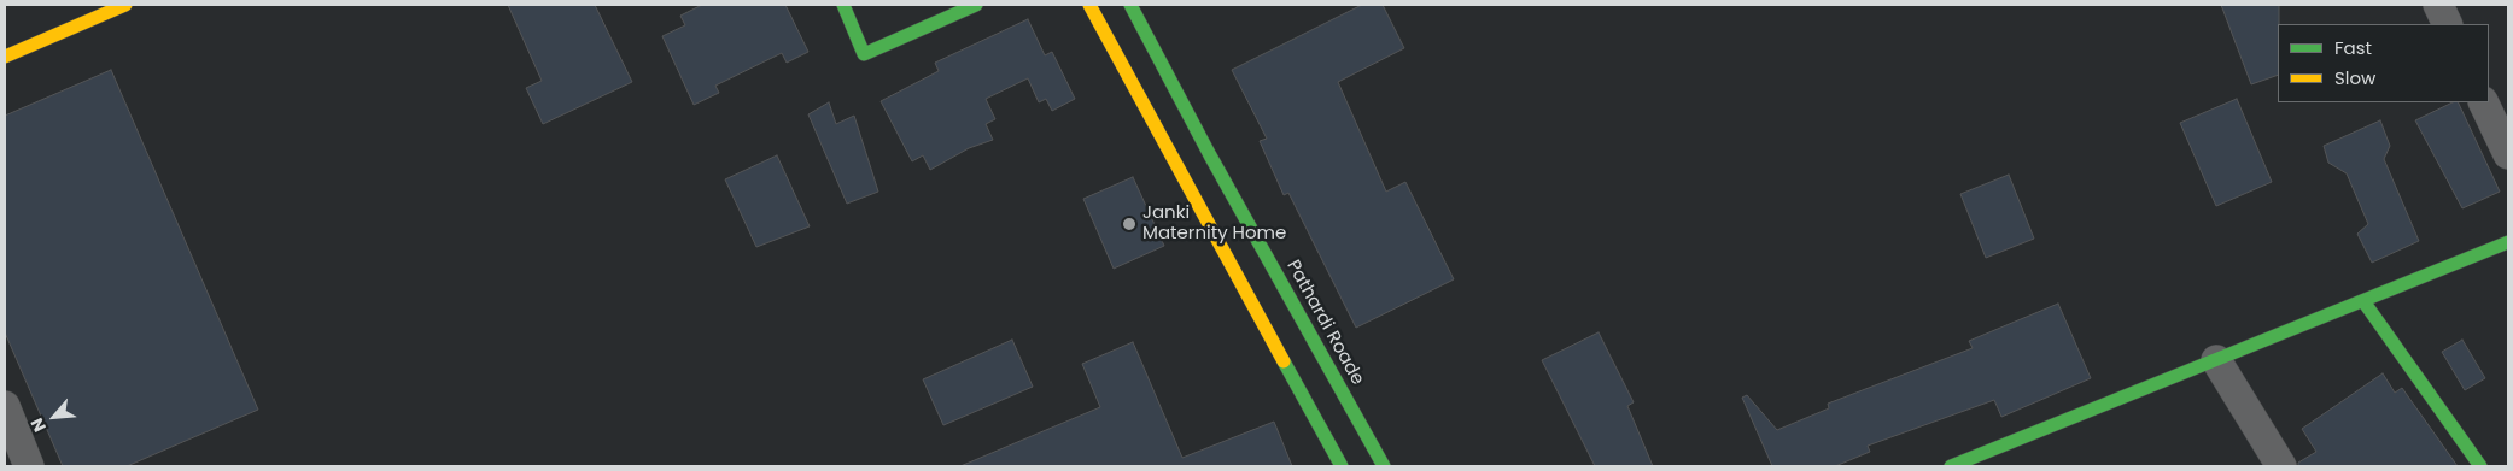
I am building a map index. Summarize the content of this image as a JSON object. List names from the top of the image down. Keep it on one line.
{"streets":{"street":["Pathardi Roade"]},"places":["Janki Maternity Home"],"legend":["Fast","Slow"],"north":"bottom left"}
